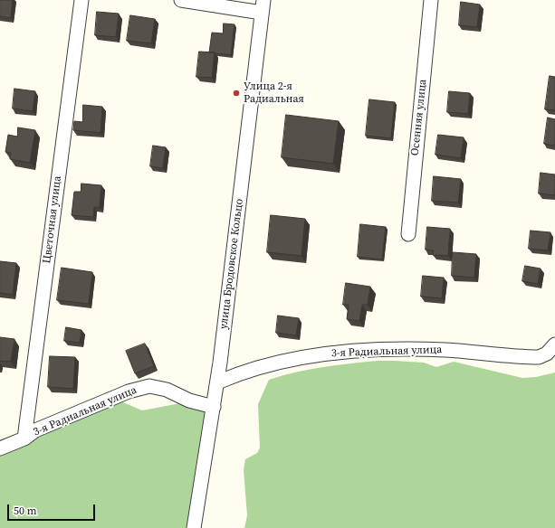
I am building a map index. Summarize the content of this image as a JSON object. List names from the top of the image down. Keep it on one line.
{"streets":{"street":["Осенняя улица","Цветочная улица","улица Бродовское Кольцо","3-я Радиальная улица"]},"crossings":[["Цветочная улица","3-я Радиальная улица"],["улица Бродовское Кольцо","3-я Радиальная улица"]],"places":["Улица 2-я Радиальная"],"scale_bar":"50 m"}
